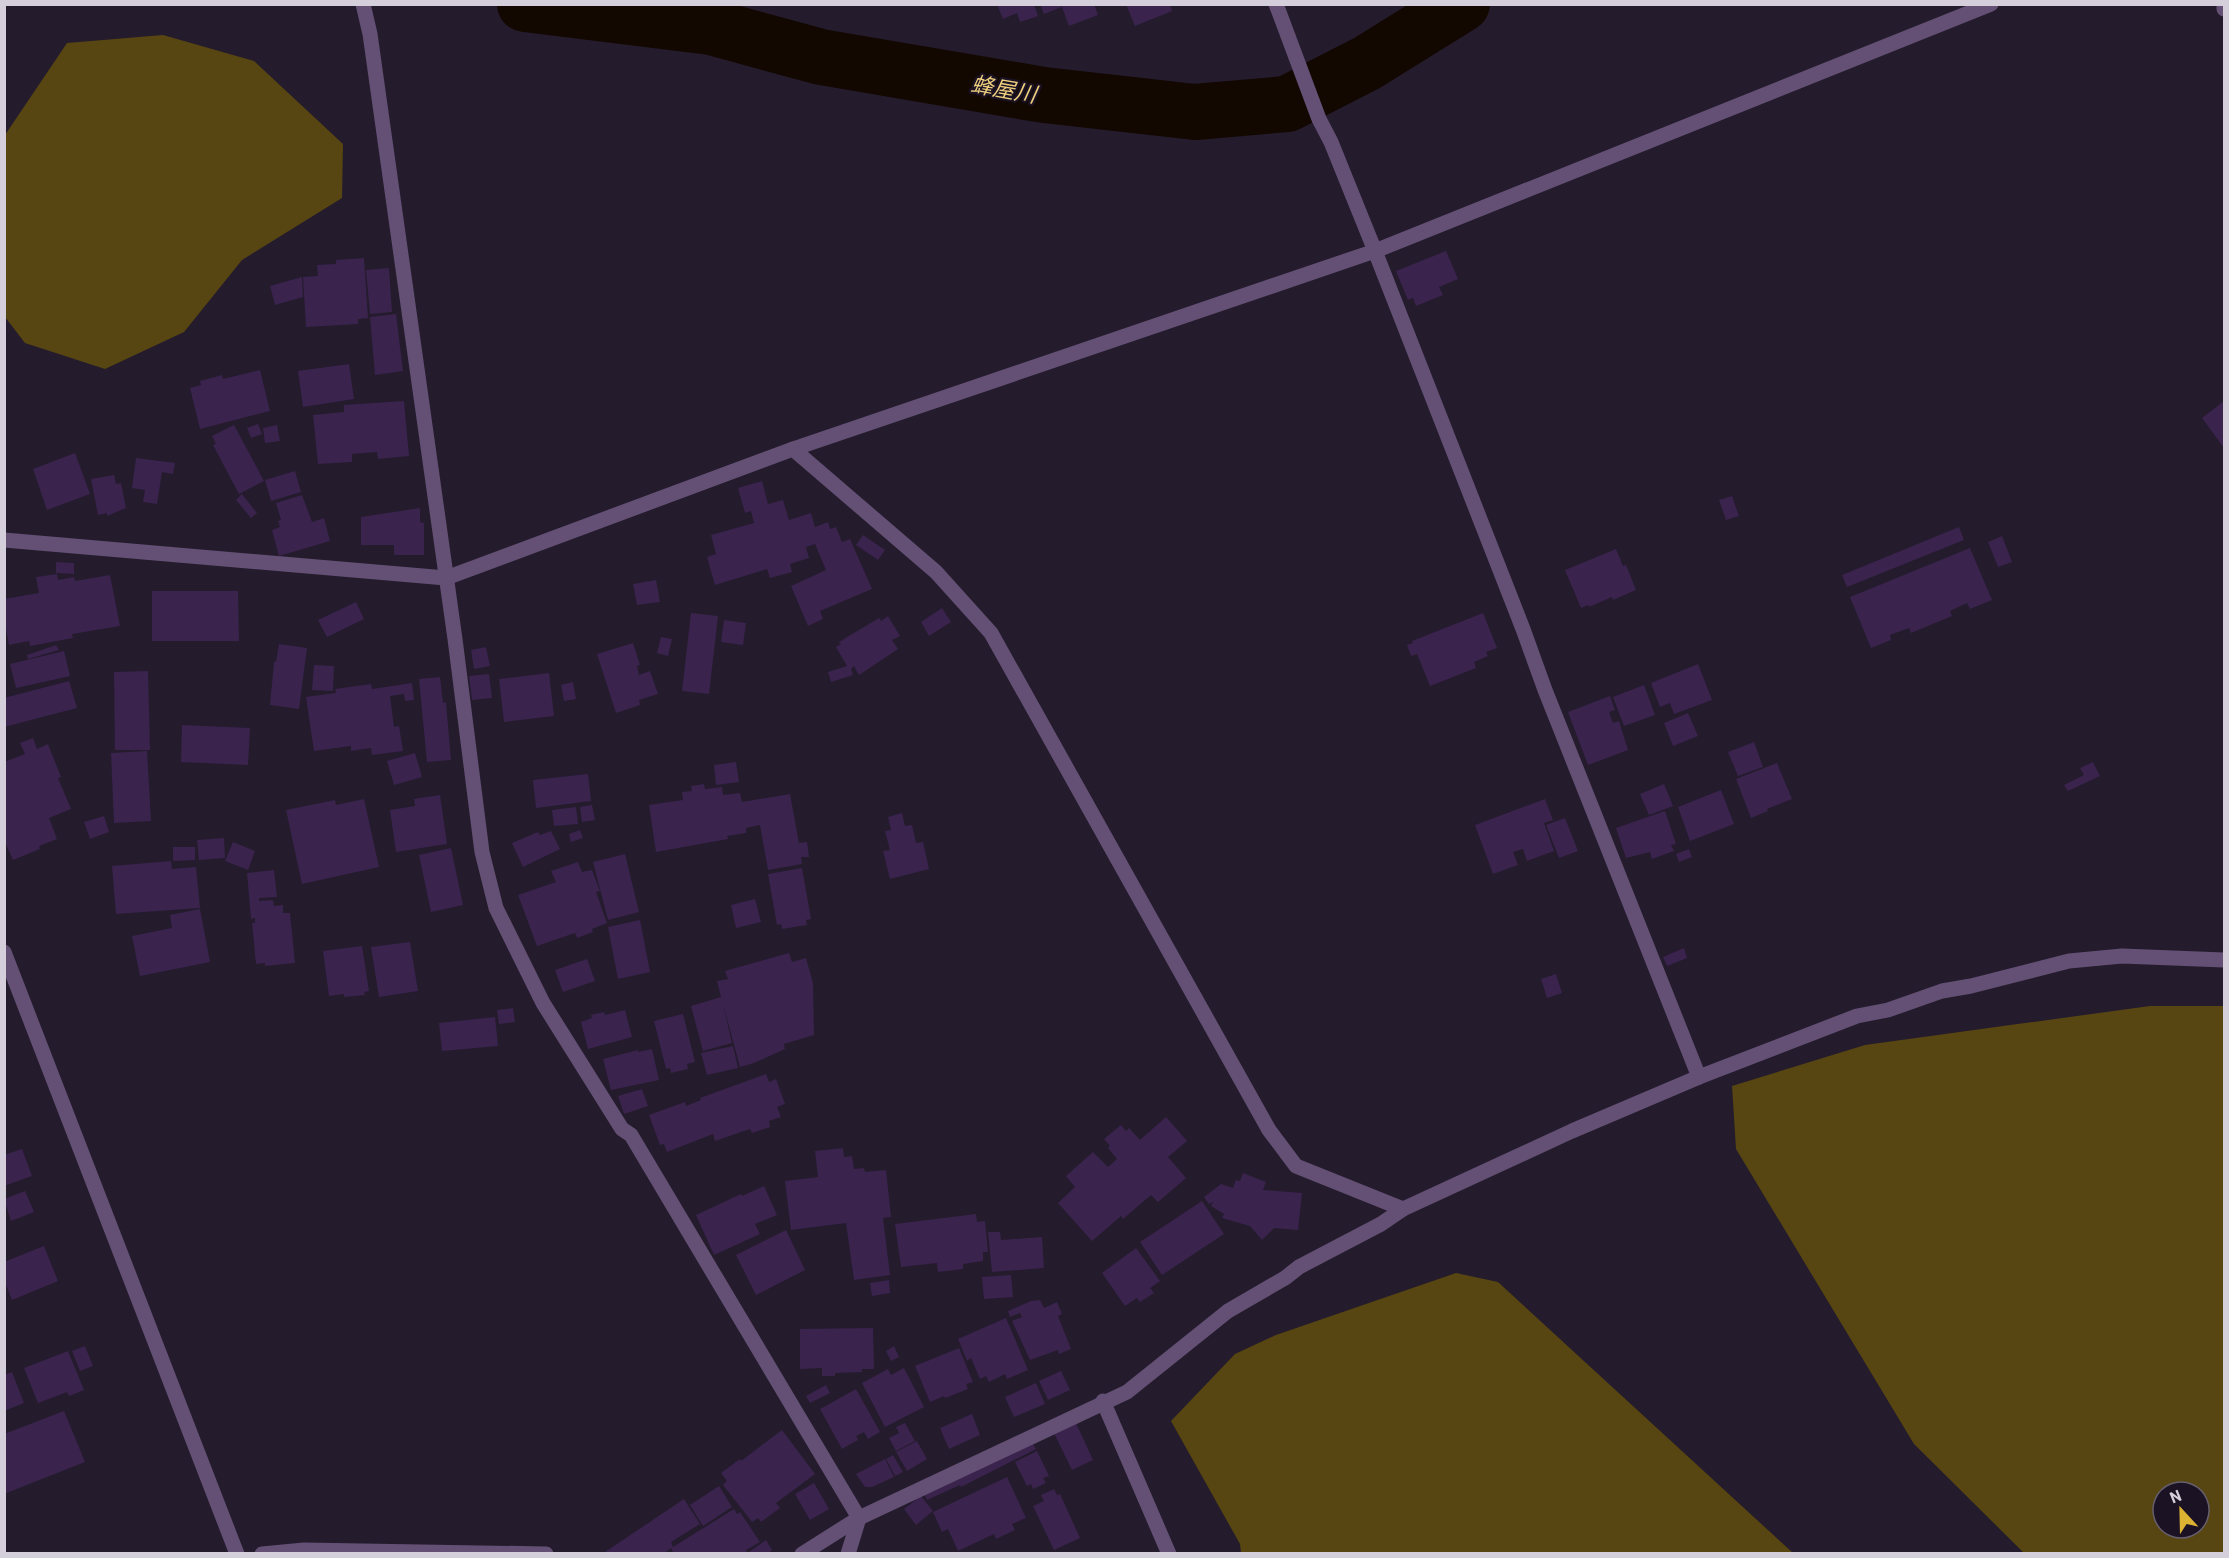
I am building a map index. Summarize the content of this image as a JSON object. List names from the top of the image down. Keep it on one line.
{"water":["蜂屋川"],"north":"top"}
